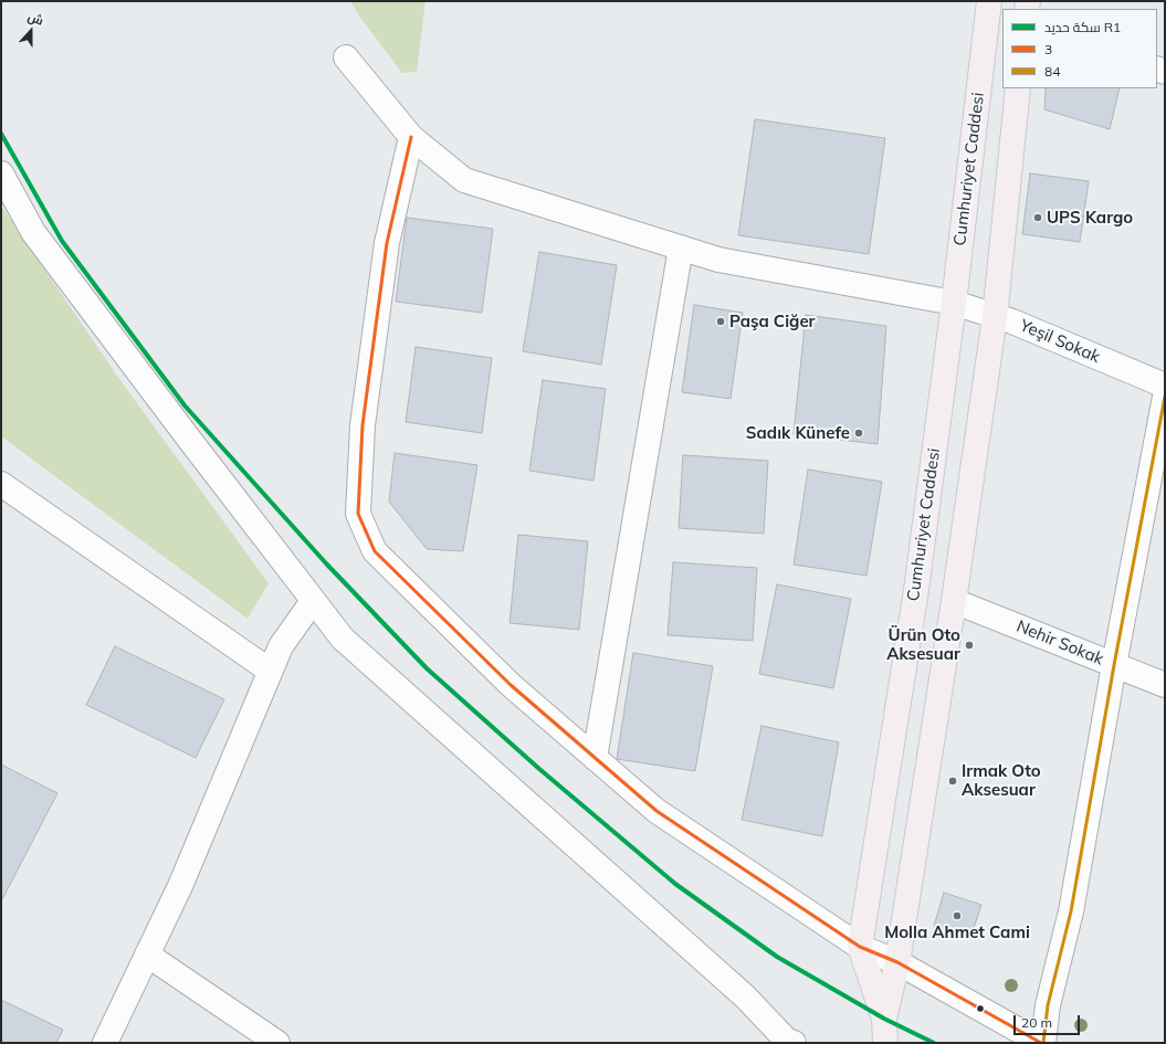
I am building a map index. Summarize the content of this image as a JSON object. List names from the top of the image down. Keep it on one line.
{"streets":{"main road":["Cumhuriyet Caddesi"],"street":["Yeşil Sokak","Nehir Sokak"]},"crossings":[["Cumhuriyet Caddesi","Yeşil Sokak"]],"places":["UPS Kargo","Paşa Ciğer","Sadık Künefe","Ürün Oto Aksesuar","Irmak Oto Aksesuar","Molla Ahmet Cami"],"lines":["rail line R1","transit line 3","transit line 84"],"legend":["سكة حديد R1","3","84"],"scale_bar":"20 m","north":"top"}
